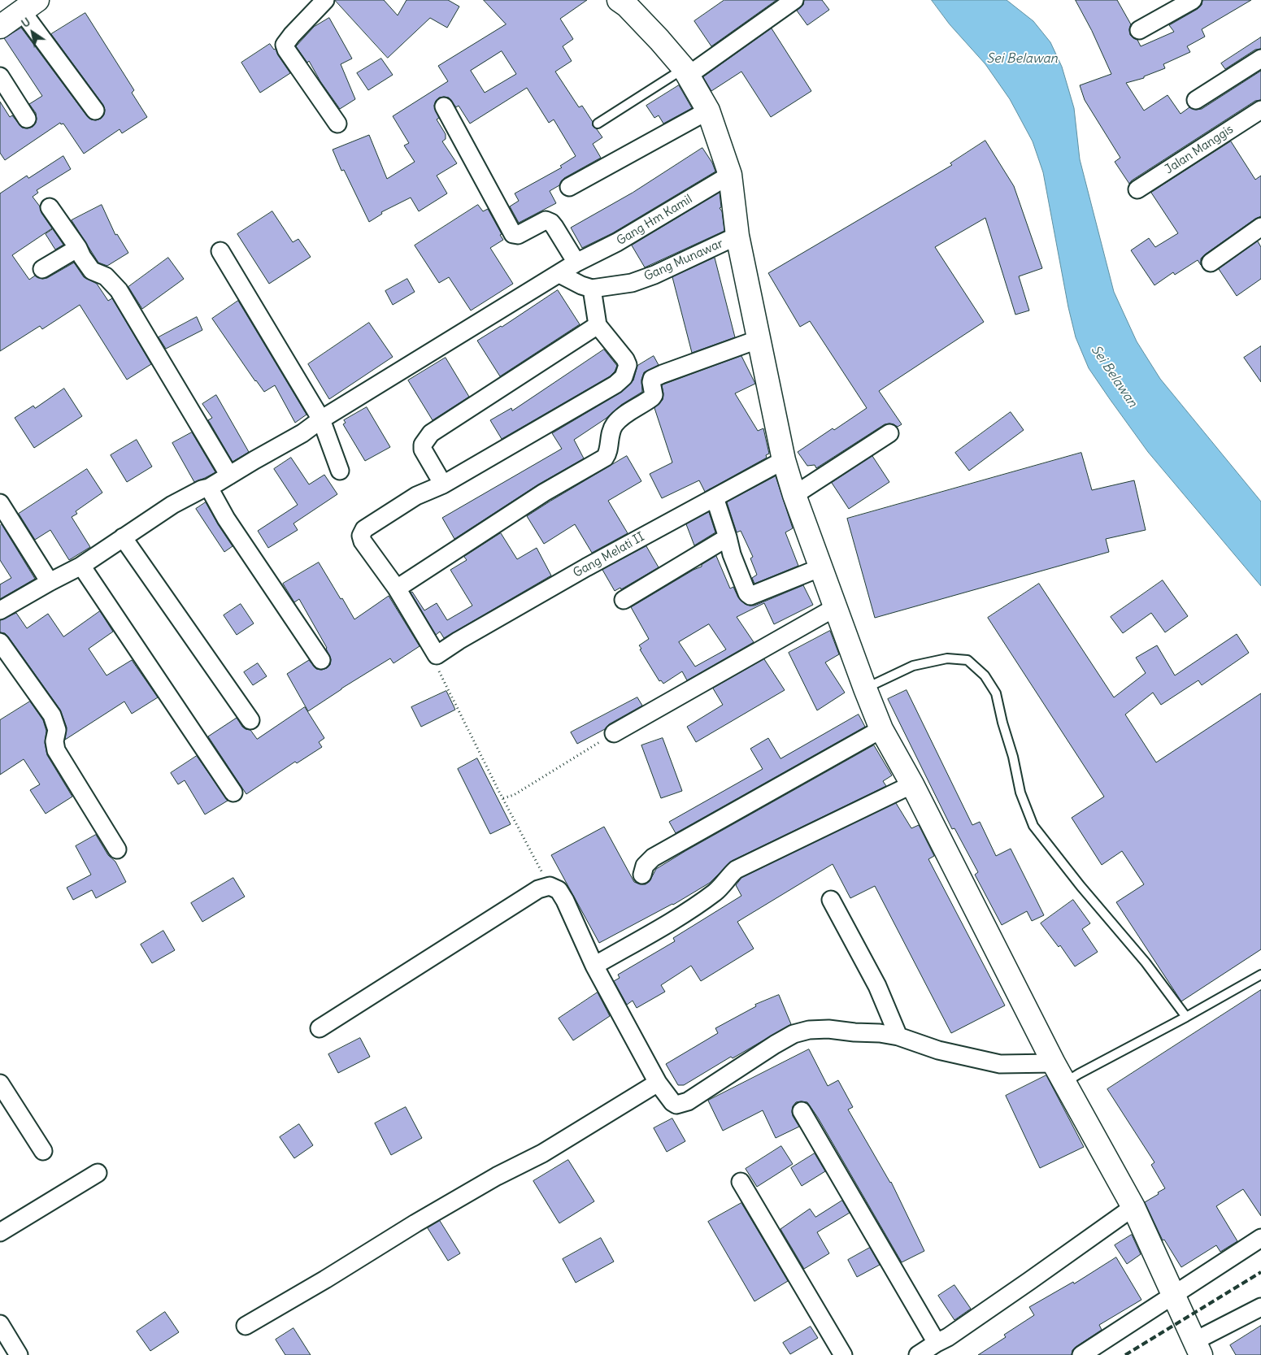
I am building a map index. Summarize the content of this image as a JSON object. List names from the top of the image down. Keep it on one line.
{"streets":{"street":["Jalan Manggis","Gang Hm Kamil","Gang Munawar","Gang Melati II"]},"crossings":[["Gang Hm Kamil","Gang Munawar"]],"water":["Sei Belawan"],"north":"top left"}
